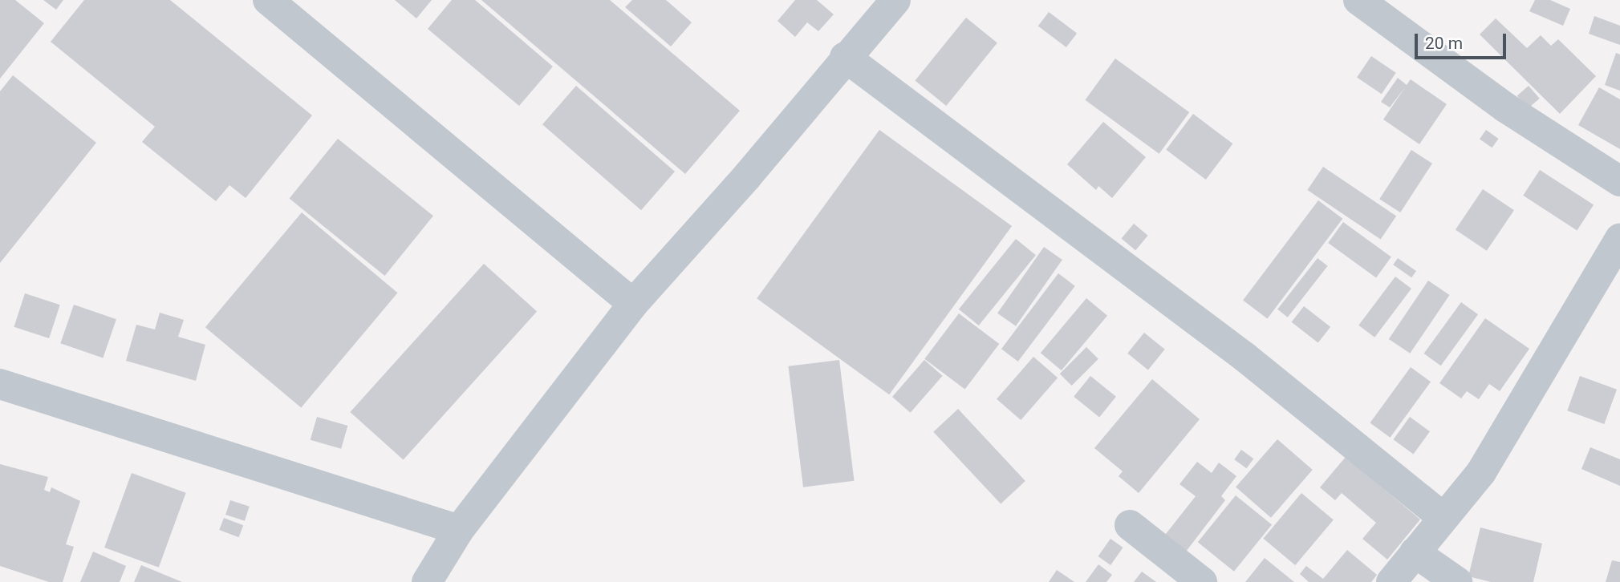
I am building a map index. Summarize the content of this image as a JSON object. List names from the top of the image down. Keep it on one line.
{"scale_bar":"20 m"}
